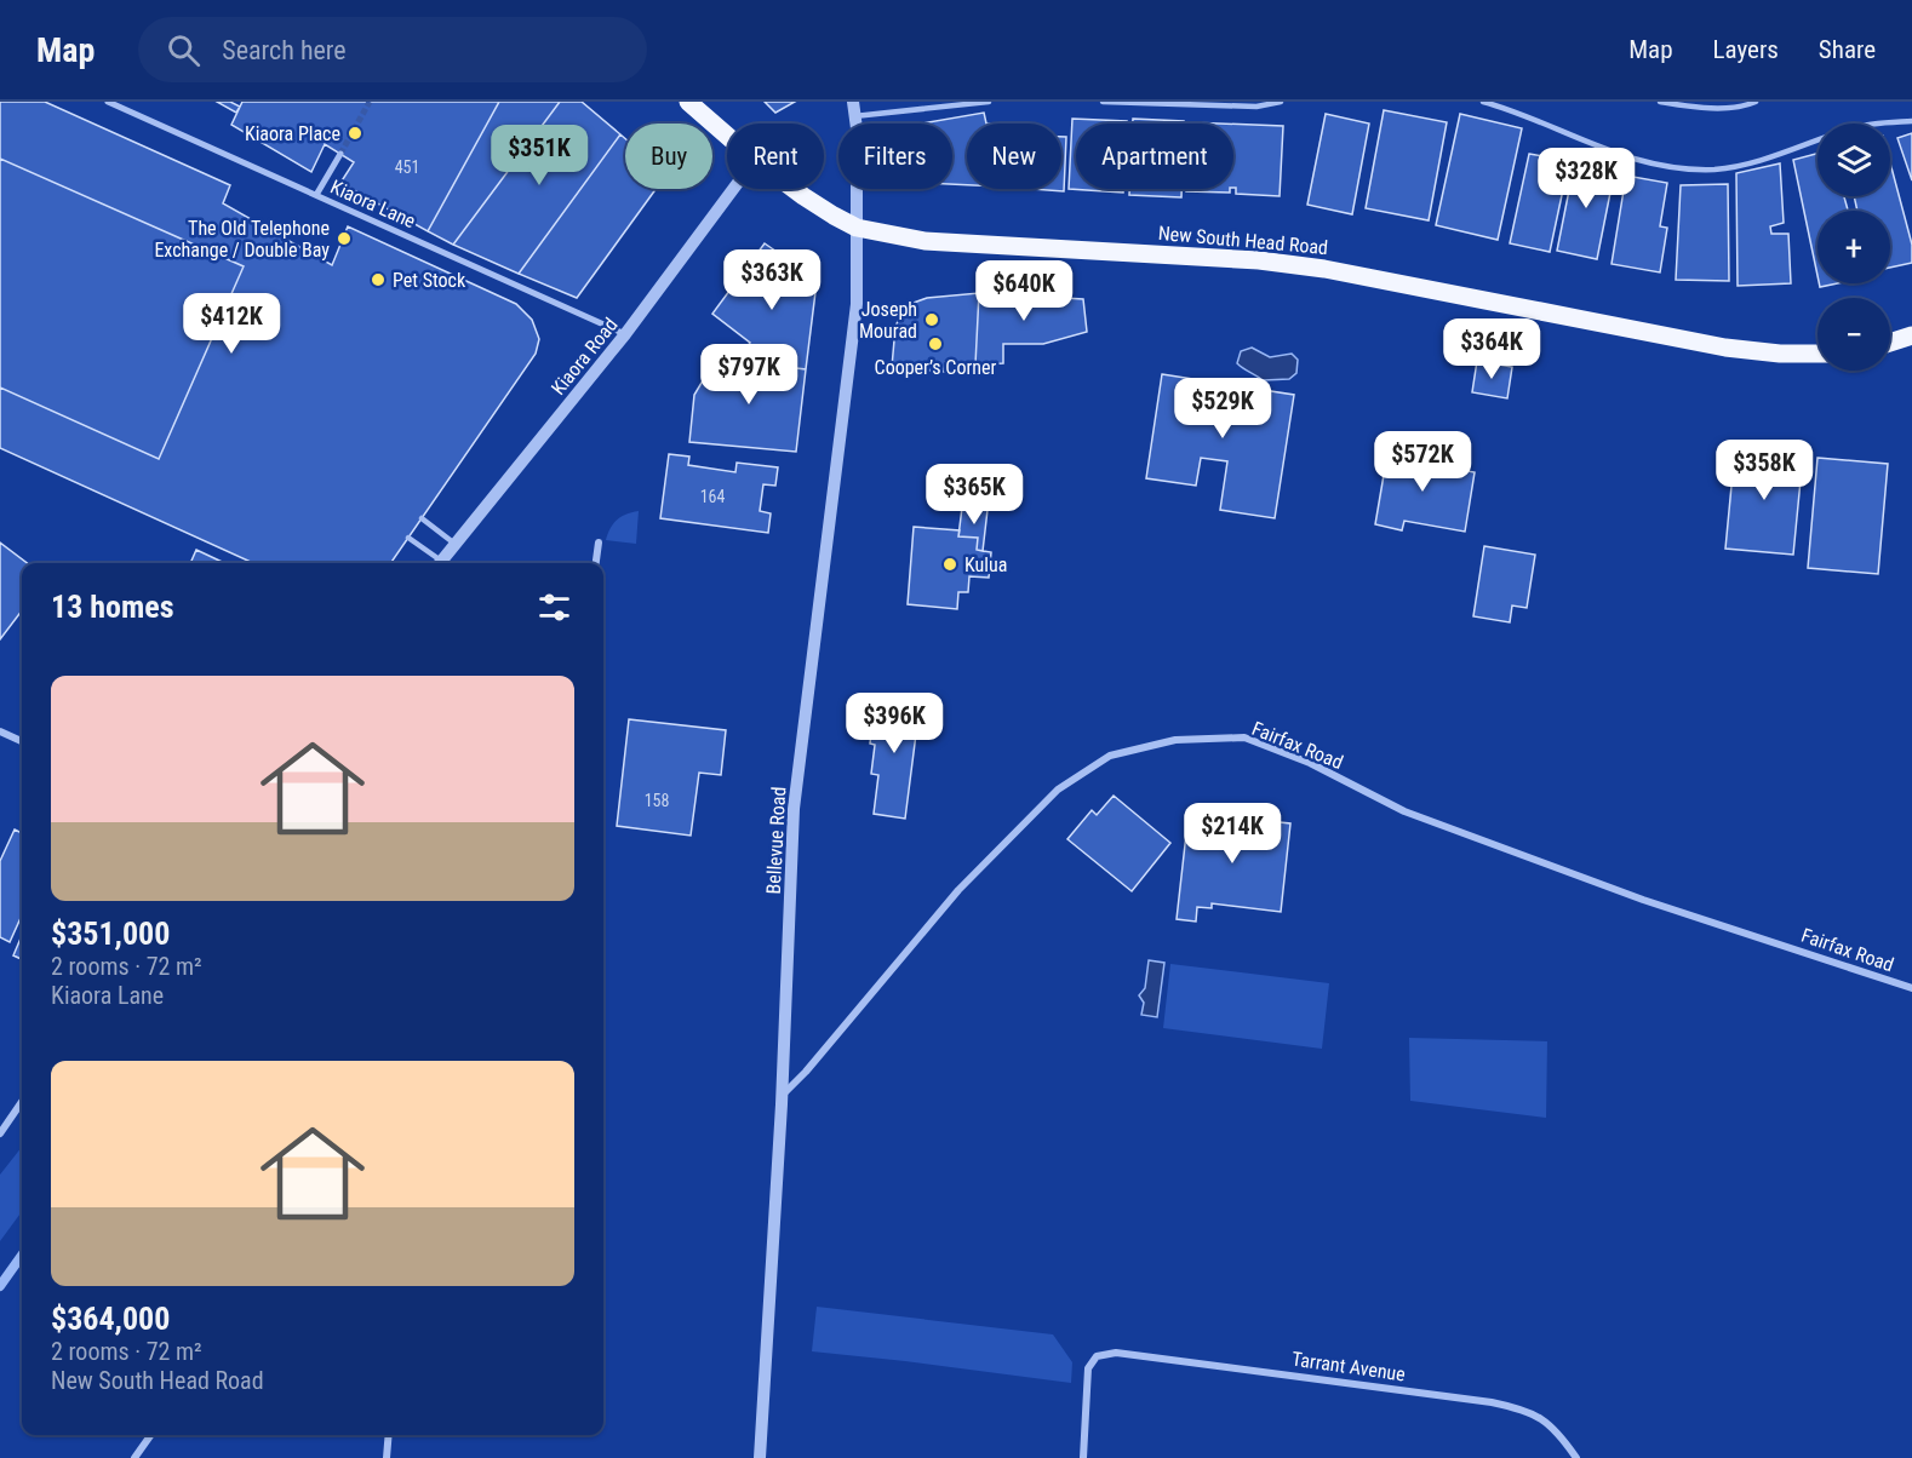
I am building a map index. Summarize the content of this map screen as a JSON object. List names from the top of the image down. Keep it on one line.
{"streets":{"main road":["New South Head Road"],"street":["Kiaora Lane","Kiaora Road","Fairfax Road","Bellevue Road","Tarrant Avenue"]},"crossings":[["Kiaora Lane","Kiaora Road"],["New South Head Road","Bellevue Road"],["Fairfax Road","Bellevue Road"]],"places":["Kiaora Place","The Old Telephone Exchange / Double Bay","Pet Stock","Joseph Mourad","Cooper’s Corner","Kulua"],"house_numbers":["451","164","158"],"page":{"header":"Map","search":"Search here","nav":["Map","Layers","Share"],"map_buttons":["+","−"],"chip":["Buy","Rent","Filters","New","Apartment"],"price":["$351K","$328K","$363K","$640K","$412K","$364K","$797K","$529K","$572K","$358K","$365K","$396K","$214K"],"heading":"13 homes","list":[{"name":"$351,000","note":"2 rooms · 72 m² · Kiaora Lane"},{"name":"$364,000","note":"2 rooms · 72 m² · New South Head Road"}]}}
